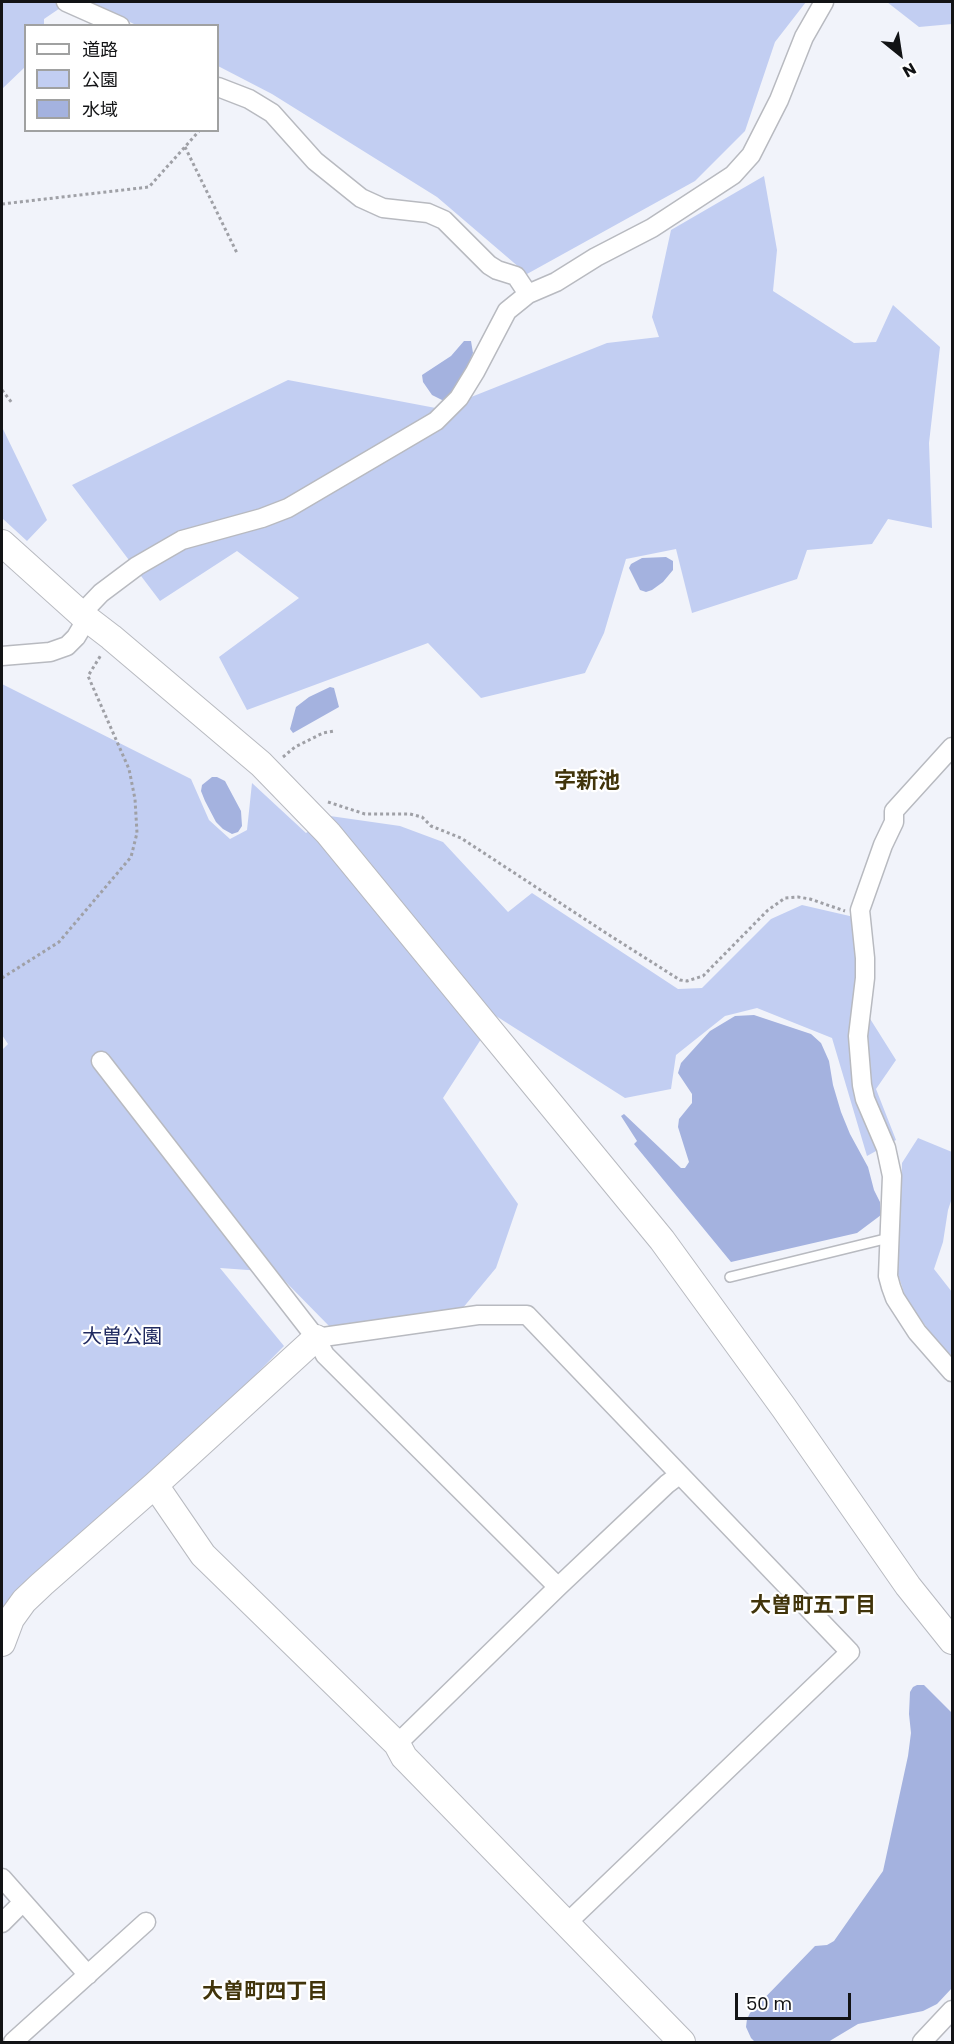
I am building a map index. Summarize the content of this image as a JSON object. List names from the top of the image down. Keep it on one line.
{"districts":["字新池","大曽町五丁目","大曽町四丁目"],"parks":["大曽公園"],"legend":["道路","公園","水域"],"scale_bar":"50 m","north":"bottom right"}
